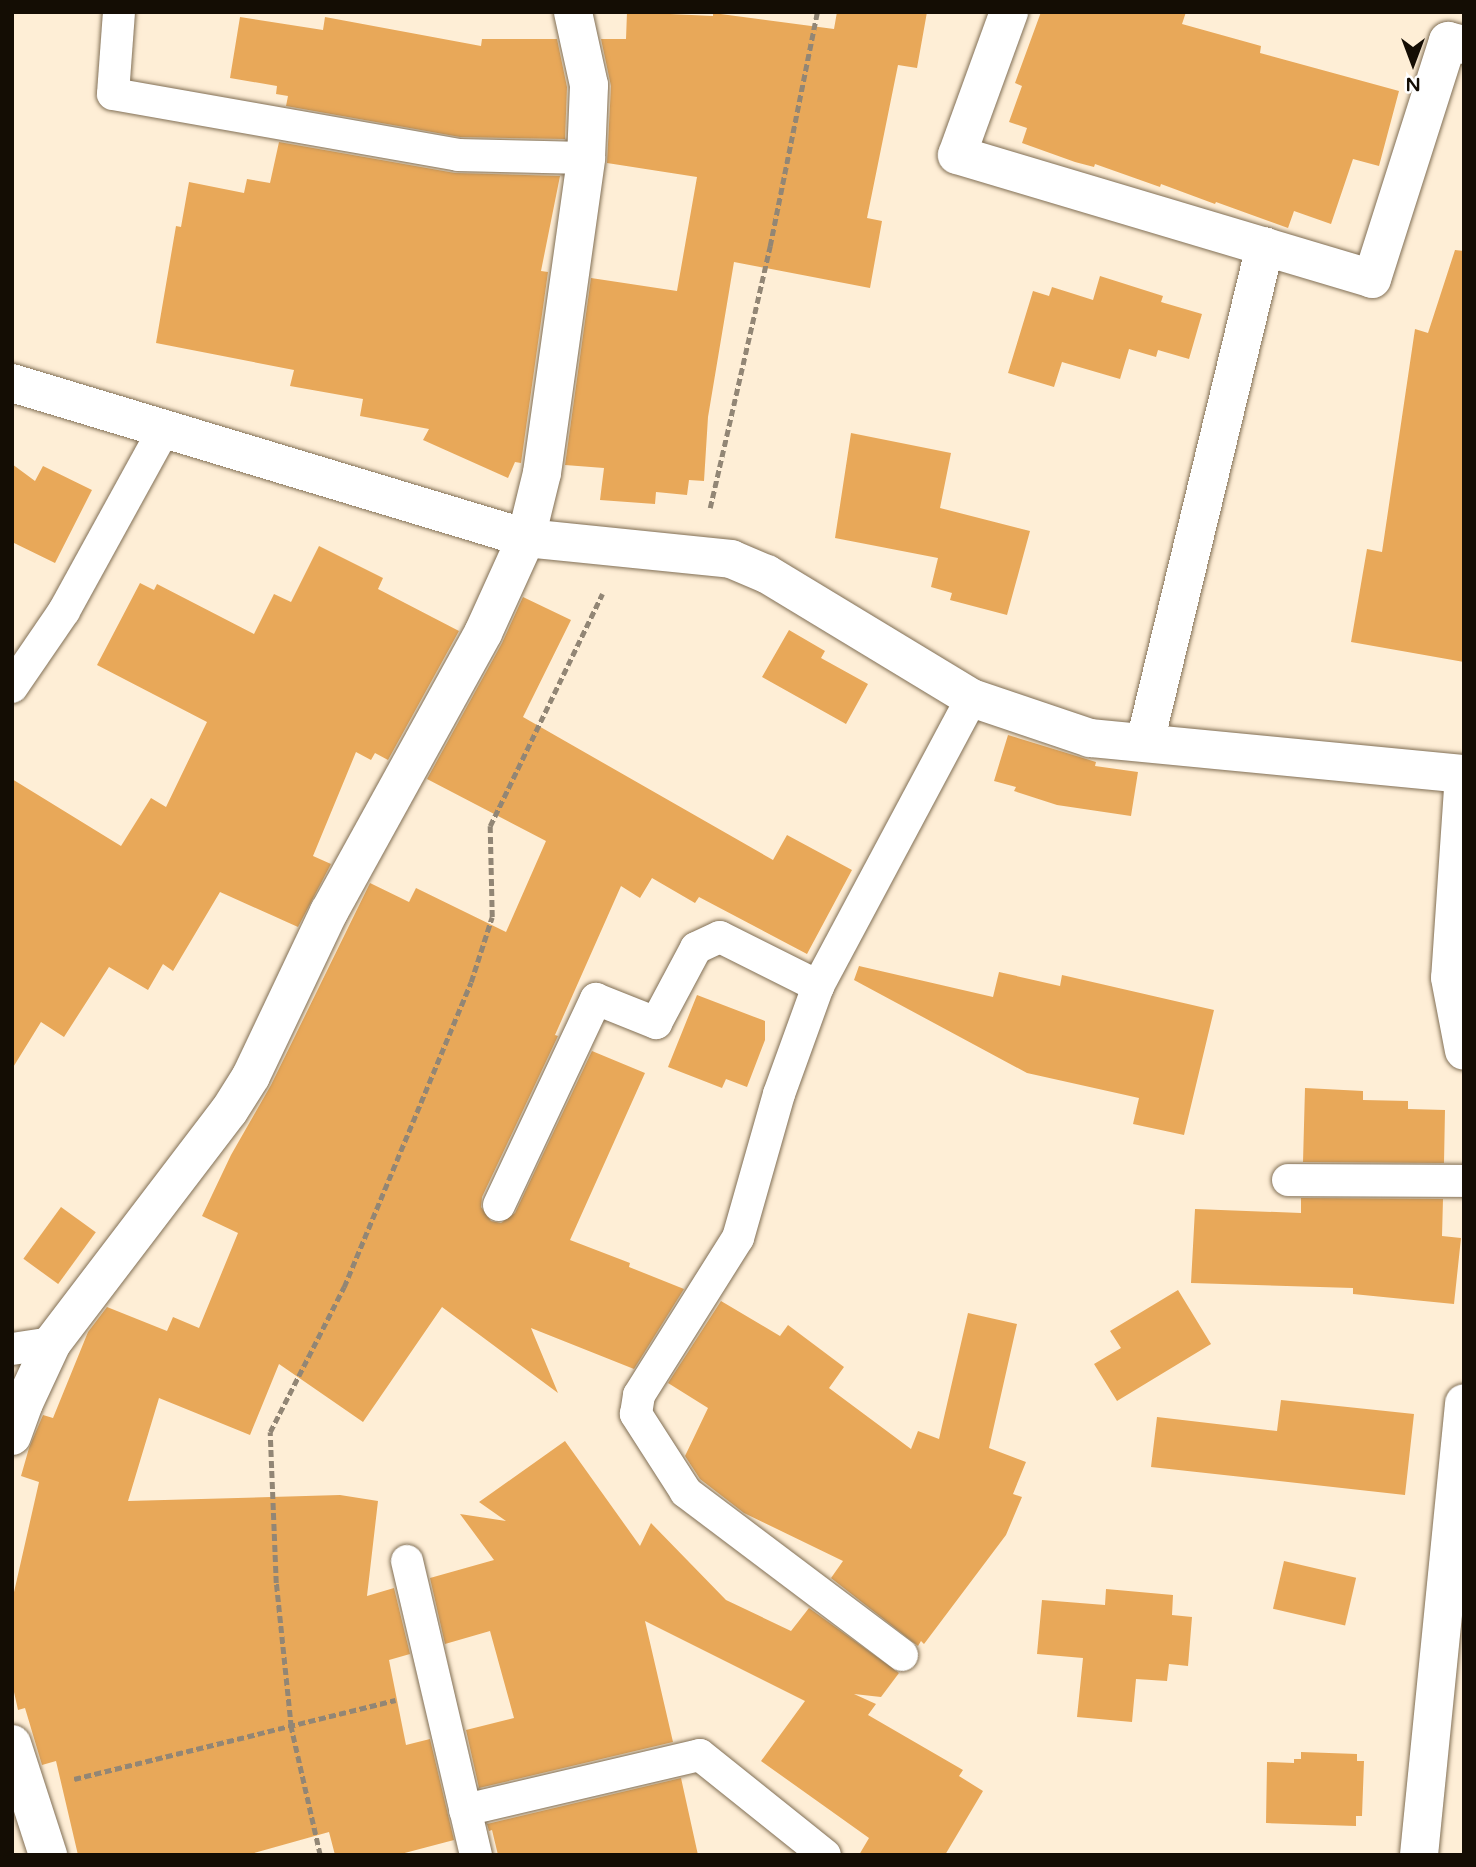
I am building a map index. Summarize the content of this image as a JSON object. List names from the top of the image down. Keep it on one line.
{"north":"bottom"}
